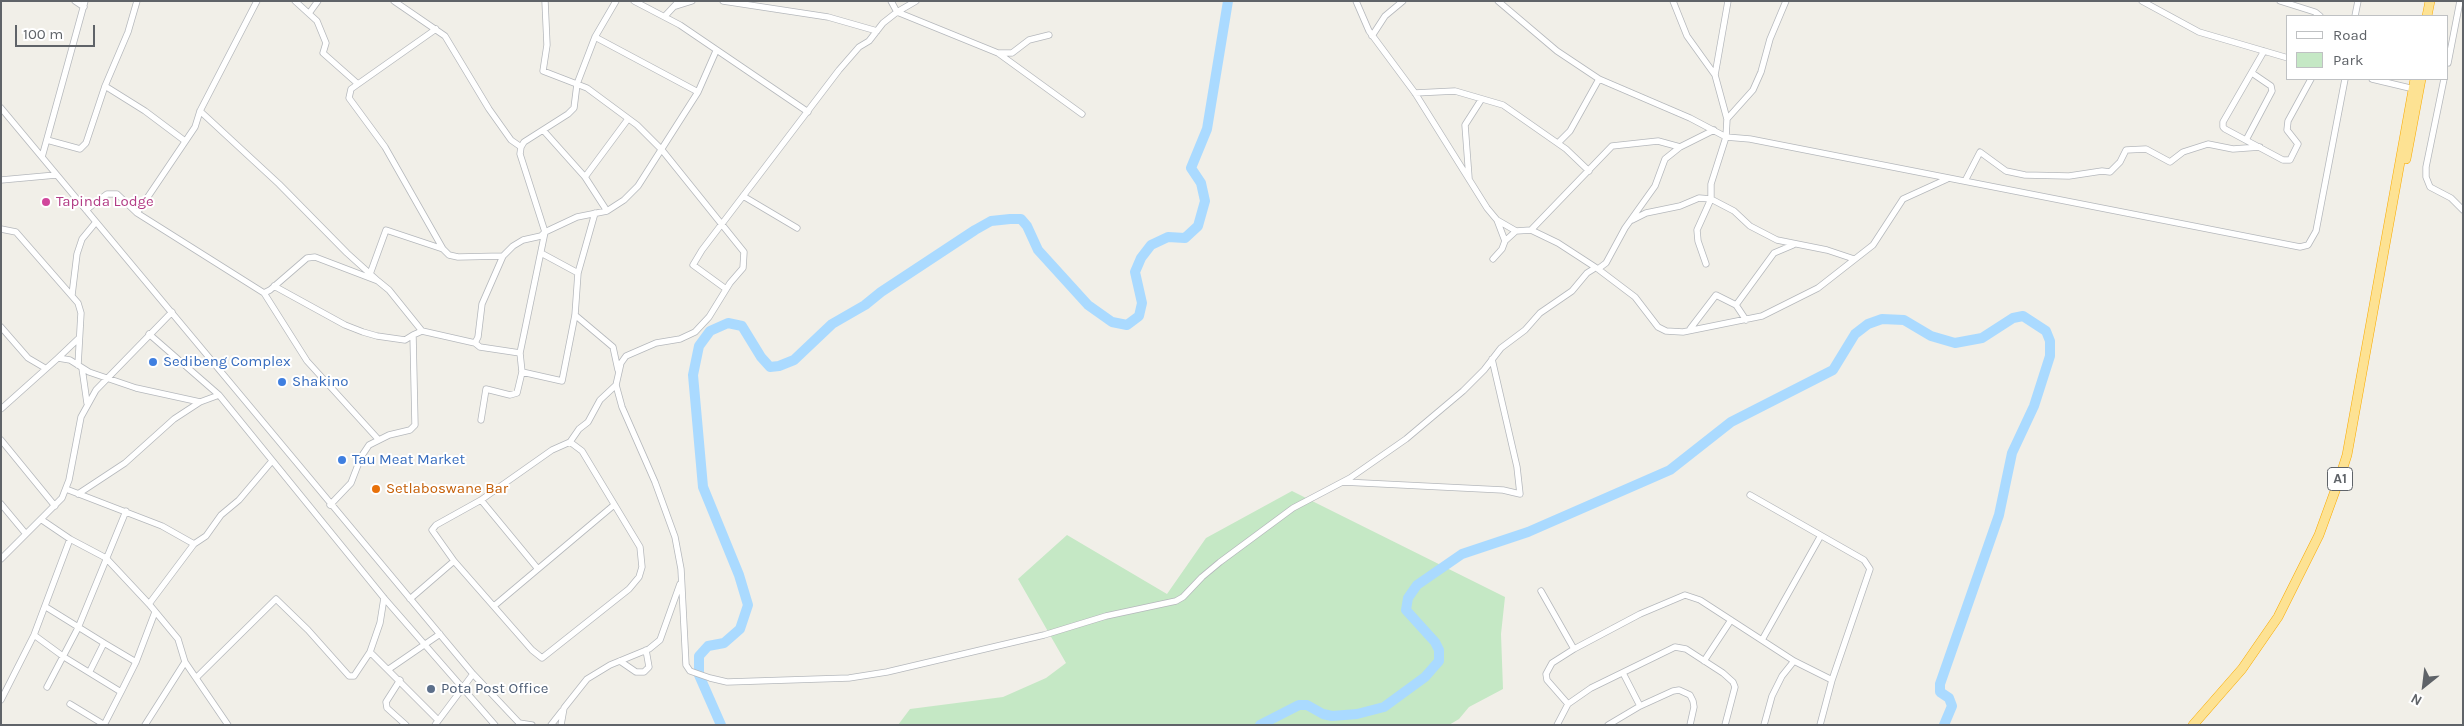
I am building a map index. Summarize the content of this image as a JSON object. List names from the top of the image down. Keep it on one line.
{"streets":{"highway":["A1"]},"places":["Tapinda Lodge","Sedibeng Complex","Shakino","Tau Meat Market","Setlaboswane Bar","Pota Post Office"],"legend":["Road","Park"],"scale_bar":"100 m","north":"bottom left"}
